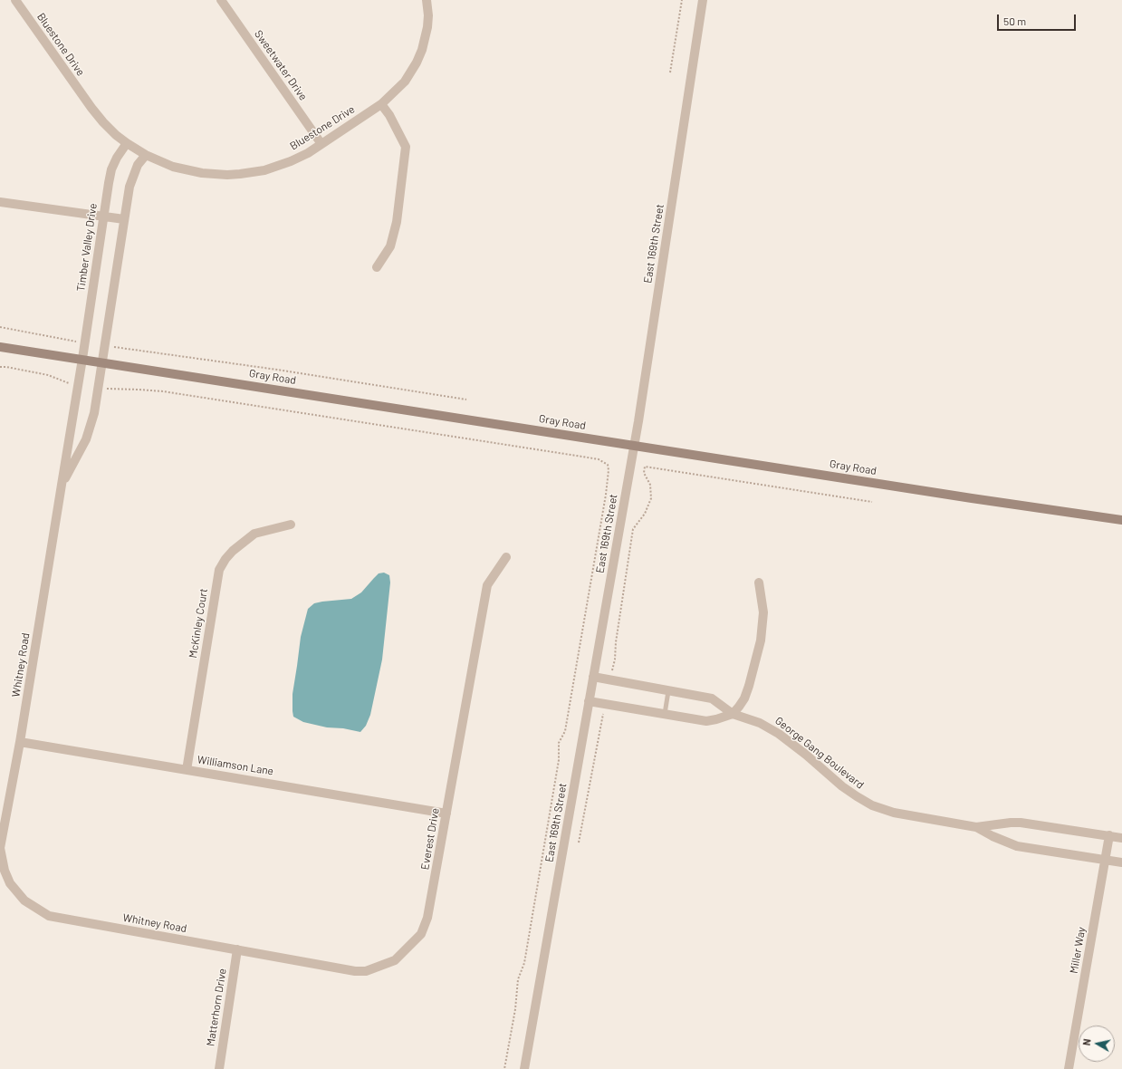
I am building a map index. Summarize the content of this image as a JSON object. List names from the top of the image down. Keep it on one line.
{"streets":{"street":["Bluestone Drive","Sweetwater Drive","East 169th Street","Timber Valley Drive","Gray Road","McKinley Court","Whitney Road","George Gang Boulevard","Williamson Lane","Everest Drive","Miller Way","Matterhorn Drive"]},"crossings":[["Bluestone Drive","Sweetwater Drive"],["Bluestone Drive","Timber Valley Drive"],["East 169th Street","Gray Road"],["East 169th Street","George Gang Boulevard"],["Timber Valley Drive","Gray Road"],["Timber Valley Drive","Whitney Road"],["Gray Road","Whitney Road"],["McKinley Court","Williamson Lane"],["Whitney Road","Williamson Lane"],["Whitney Road","Everest Drive"],["Whitney Road","Matterhorn Drive"],["George Gang Boulevard","Miller Way"],["Williamson Lane","Everest Drive"],["Everest Drive","Matterhorn Drive"]],"scale_bar":"50 m","north":"left"}
